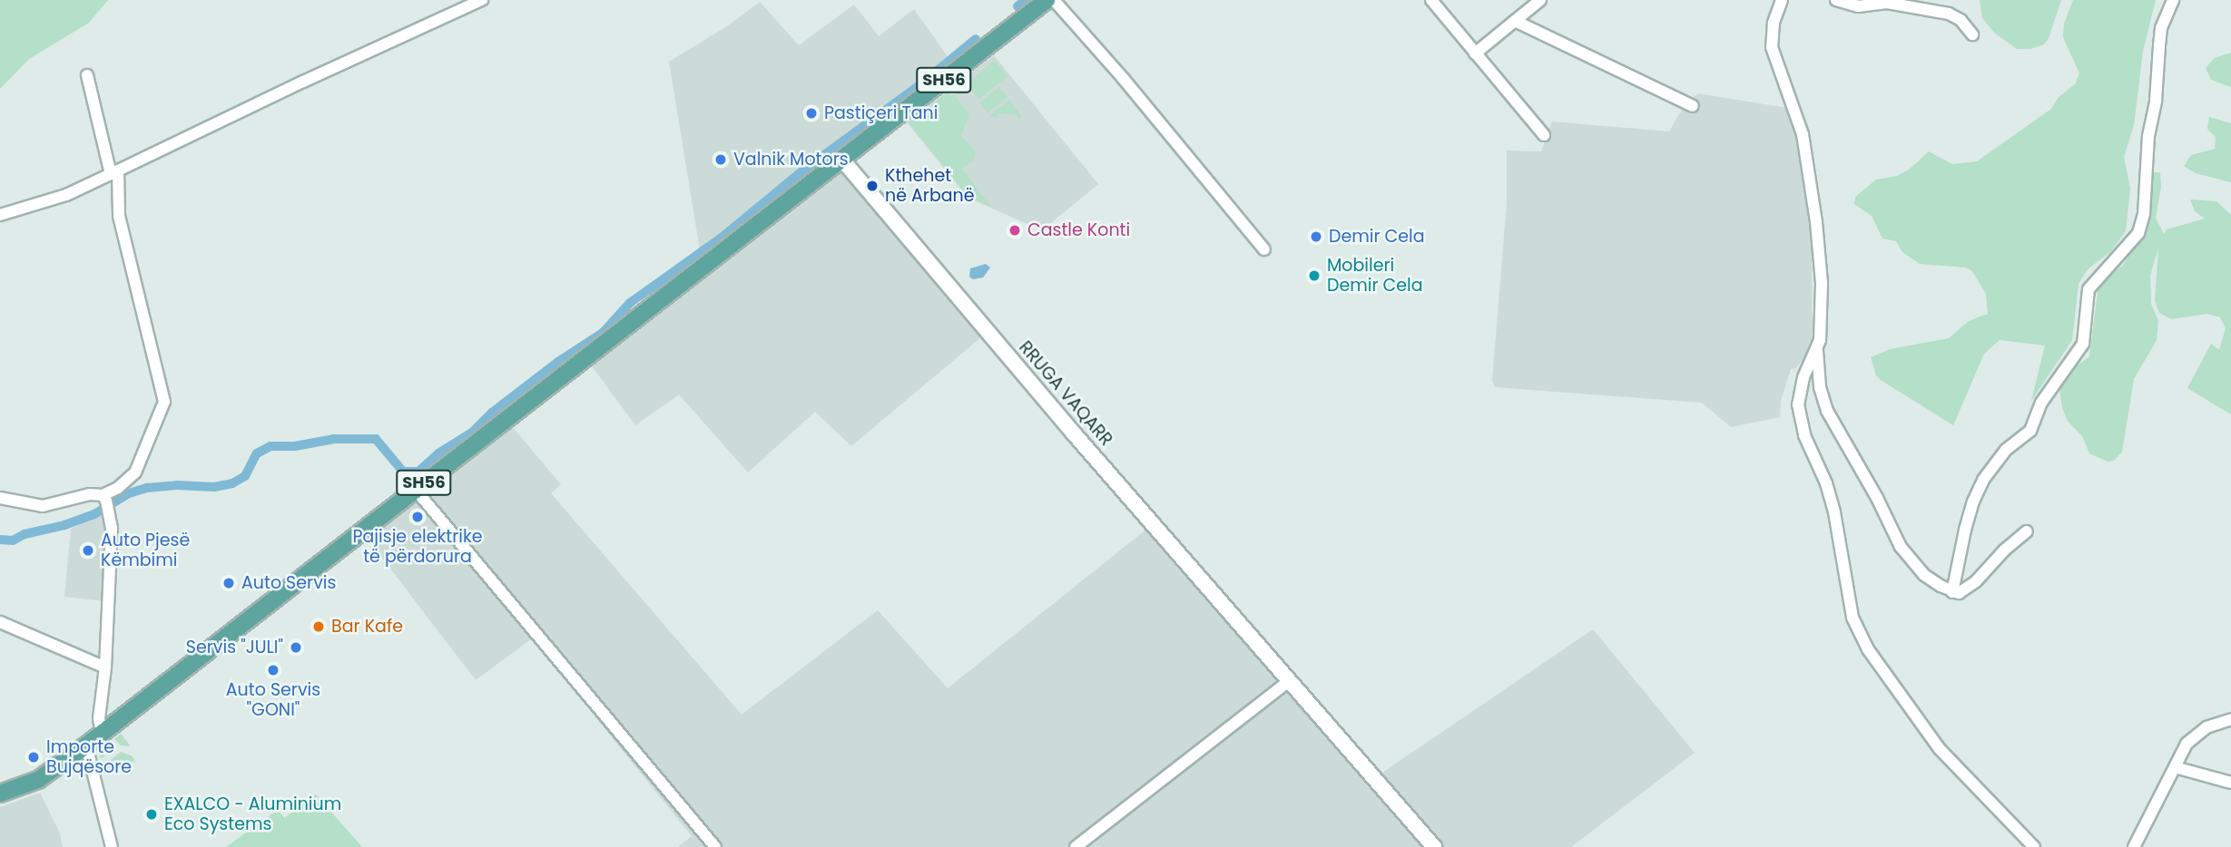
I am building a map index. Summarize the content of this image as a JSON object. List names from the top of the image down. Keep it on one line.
{"streets":{"main road":["SH56","RRUGA VAQARR"]},"crossings":[["SH56","RRUGA VAQARR"]],"places":["Pastiçeri Tani","Valnik Motors","Kthehet në Arbanë","Castle Konti","Demir Cela","Mobileri Demir Cela","Pajisje elektrike të përdorura","Auto Pjesë Këmbimi","Auto Servis","Bar Kafe","Servis \"JULI\"","Auto Servis \"GONI\"","Importe Bujqësore","EXALCO - Aluminium Eco Systems"]}
